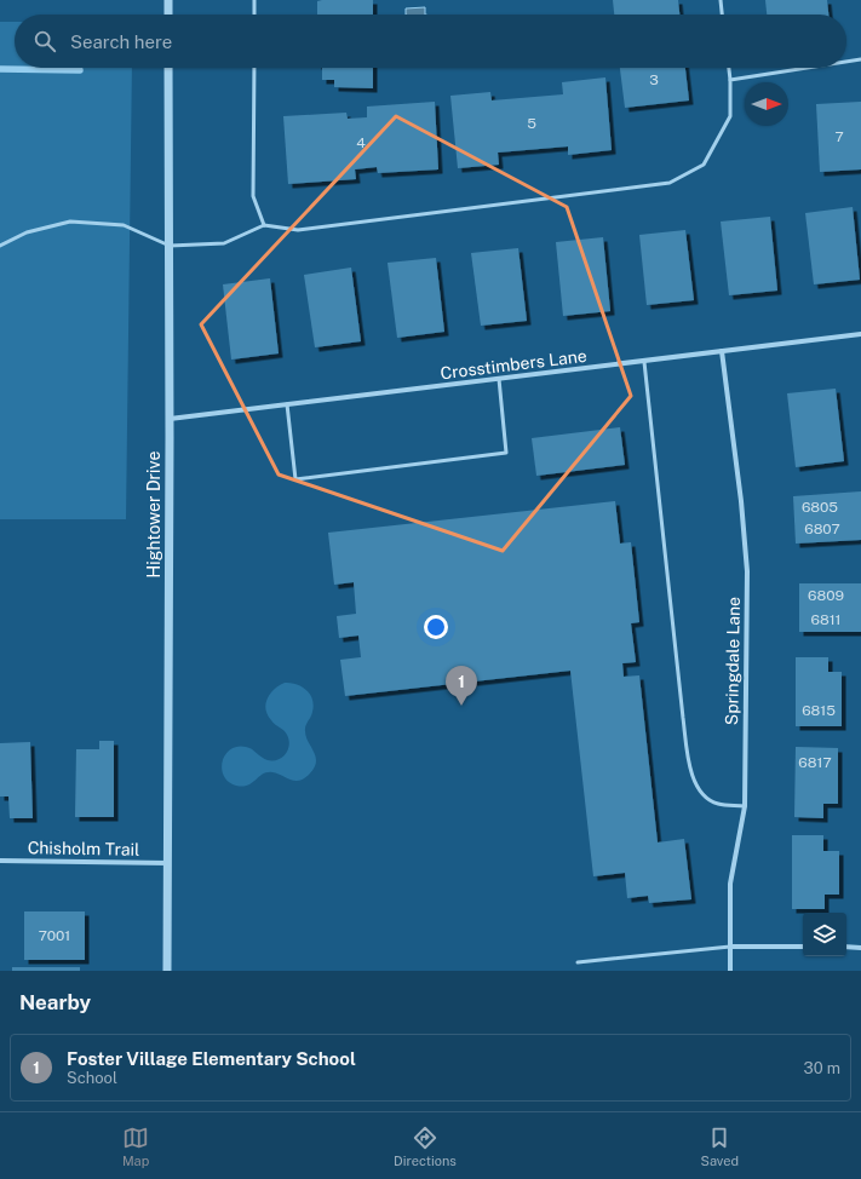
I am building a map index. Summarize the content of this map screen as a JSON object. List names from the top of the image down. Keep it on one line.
{"streets":{"street":["Crosstimbers Lane","Hightower Drive","Springdale Lane","Chisholm Trail"]},"crossings":[["Crosstimbers Lane","Hightower Drive"],["Crosstimbers Lane","Springdale Lane"],["Hightower Drive","Chisholm Trail"]],"house_numbers":["3","5","7","4","6805","6807","6809","6811","6815","6817","7001"],"north":"right","page":{"search":"Search here","pins":"1","heading":"Nearby","list":[{"mark":"1","name":"Foster Village Elementary School","note":"School","value":"30 m"}],"nav":["Map","Directions","Saved"]}}
